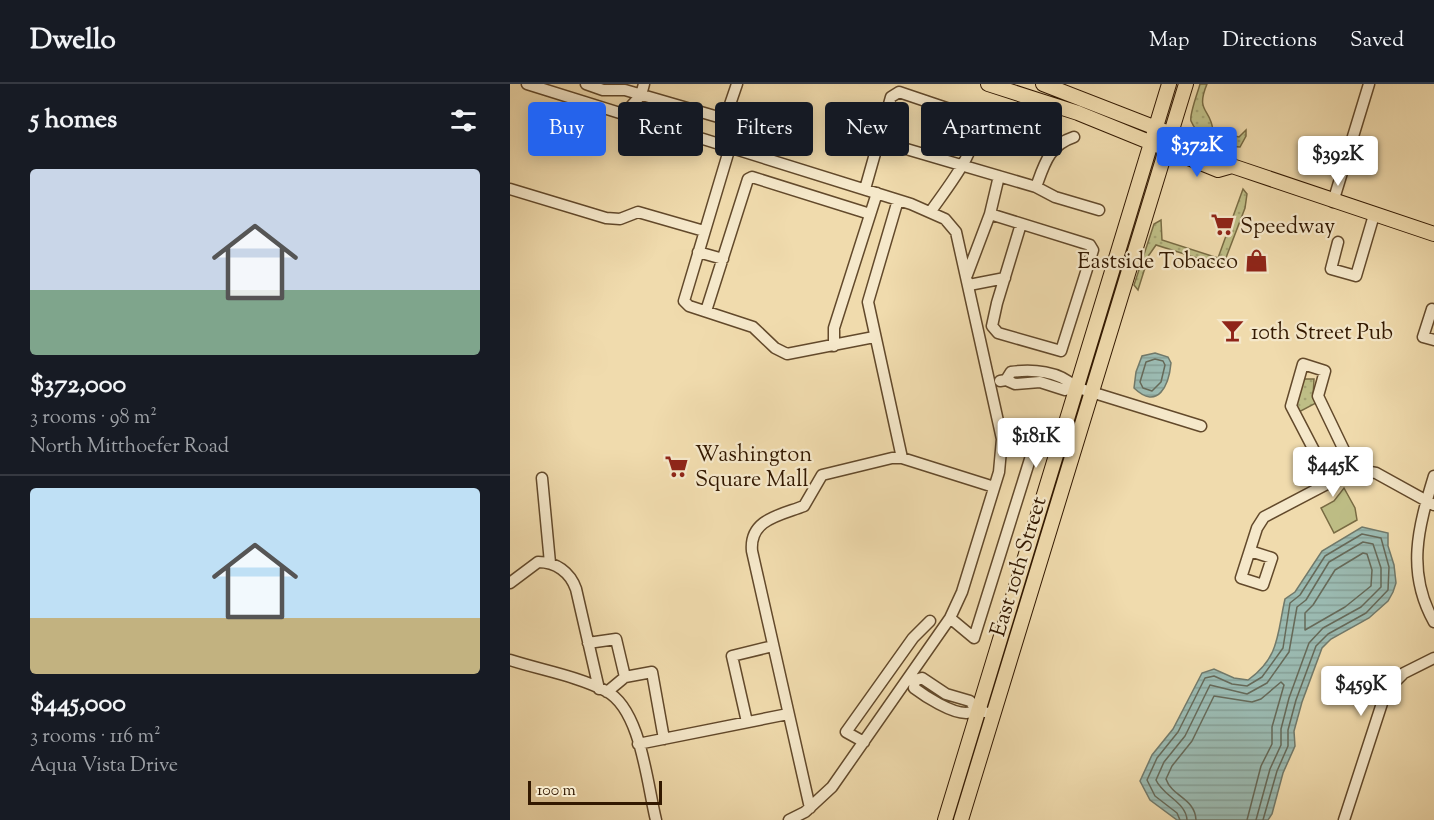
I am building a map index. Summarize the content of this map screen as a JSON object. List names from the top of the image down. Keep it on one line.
{"streets":{"main road":["East 10th Street"]},"places":{"supermarket":["Speedway","Washington Square Mall"],"shop":["Eastside Tobacco"],"bar":["10th Street Pub"]},"scale_bar":"100 m","page":{"header":"Dwello","nav":["Map","Directions","Saved"],"heading":"5 homes","chip":["Buy","Rent","Filters","New","Apartment"],"price":["$372K","$392K","$181K","$445K","$459K"],"list":[{"name":"$372,000","note":"3 rooms · 98 m² · North Mitthoefer Road"},{"name":"$445,000","note":"3 rooms · 116 m² · Aqua Vista Drive"}],"scale":"100 m"}}
